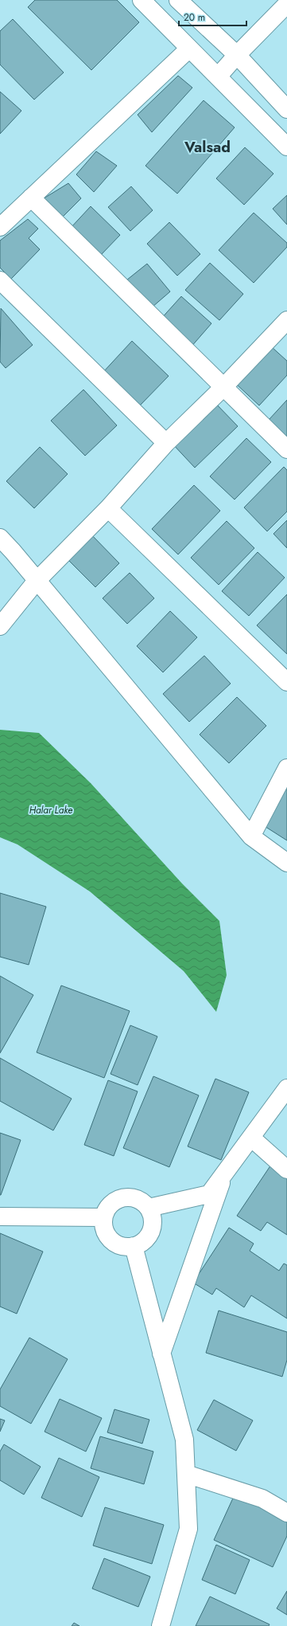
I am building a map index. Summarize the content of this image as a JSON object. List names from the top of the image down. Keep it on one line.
{"districts":["Valsad"],"water":["Halar Lake"],"scale_bar":"20 m"}
